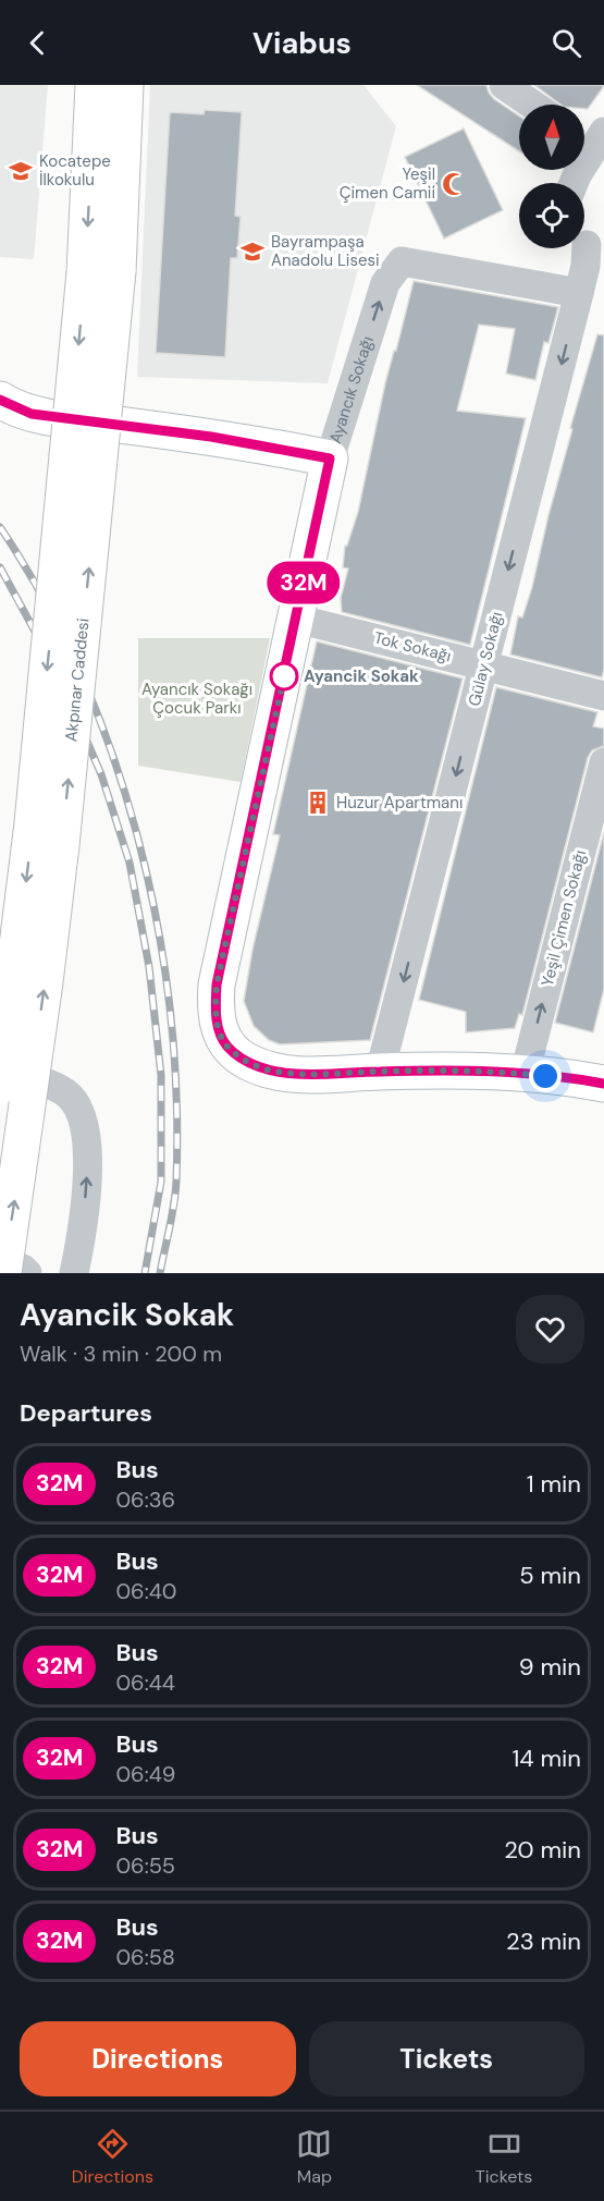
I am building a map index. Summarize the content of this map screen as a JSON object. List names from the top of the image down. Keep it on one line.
{"streets":{"main road":["Ayancık Sokağı","Akpınar Caddesi"],"street":["Tok Sokağı","Gülay Sokağı","Yeşil Çimen Sokağı"]},"crossings":[["Ayancık Sokağı","Tok Sokağı"],["Ayancık Sokağı","Gülay Sokağı"],["Tok Sokağı","Gülay Sokağı"]],"one_way":["Gülay Sokağı","Yeşil Çimen Sokağı"],"parks":["Ayancık Sokağı Çocuk Parkı"],"places":{"school or university":["Kocatepe İlkokulu","Bayrampaşa Anadolu Lisesi"],"mosque":["Yeşil Çimen Camii"],"other":["Ayancik Sokak"],"building":["Huzur Apartmanı"]},"lines":["bus line 32M"],"north":"top","page":{"header":"Viabus","on_map":"32M","heading":[["Ayancik Sokak","Walk · 3 min · 200 m"],"Departures"],"list":[{"mark":"32M","name":"Bus","note":"06:36","value":"1 min"},{"mark":"32M","name":"Bus","note":"06:40","value":"5 min"},{"mark":"32M","name":"Bus","note":"06:44","value":"9 min"},{"mark":"32M","name":"Bus","note":"06:49","value":"14 min"},{"mark":"32M","name":"Bus","note":"06:55","value":"20 min"},{"mark":"32M","name":"Bus","note":"06:58","value":"23 min"}],"buttons":["Directions","Tickets"],"tabs":["Directions","Map","Tickets"]}}
